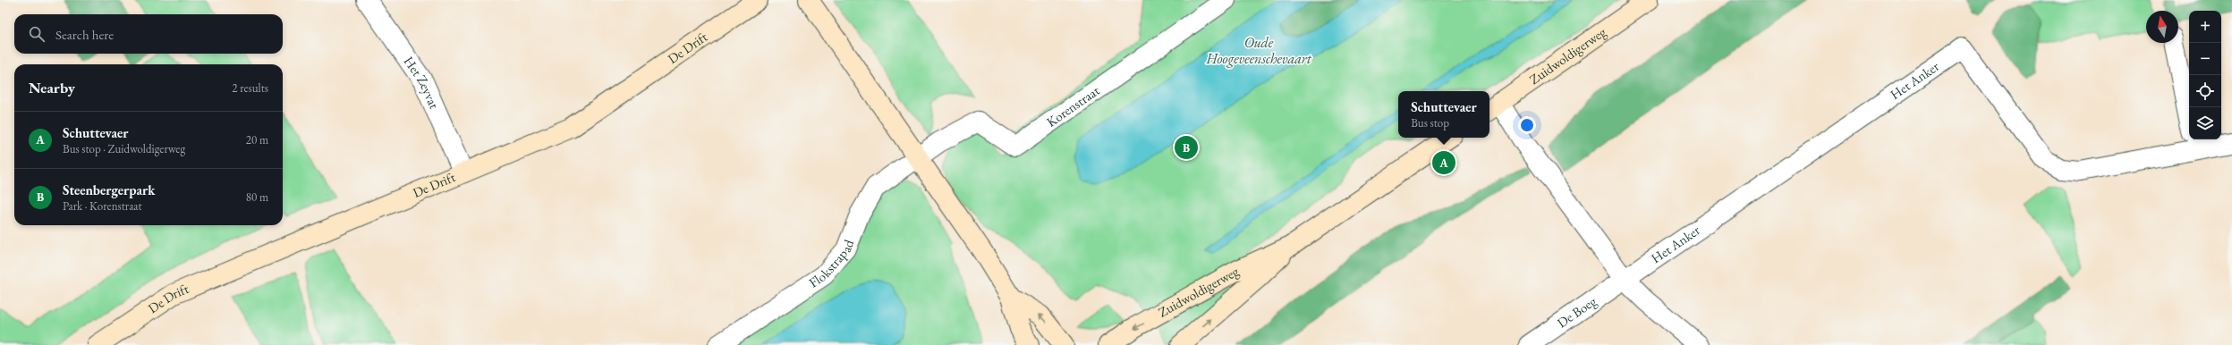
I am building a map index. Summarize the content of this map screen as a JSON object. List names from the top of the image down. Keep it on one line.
{"streets":{"street":["De Drift","Zuidwoldigerweg","Het Anker","Het Zeyvat","Korenstraat","Flokstrapad","De Boeg"]},"crossings":[["De Drift","Het Zeyvat"],["Het Anker","De Boeg"],["Korenstraat","Flokstrapad"]],"water":["Oude Hoogeveenschevaart"],"north":"top","page":{"map_buttons":["+","−"],"search":"Search here","heading":["Nearby","2 results"],"popup":["Schuttevaer","Bus stop"],"list":[{"mark":"A","name":"Schuttevaer","note":"Bus stop · Zuidwoldigerweg","value":"20 m"},{"mark":"B","name":"Steenbergerpark","note":"Park · Korenstraat","value":"80 m"}],"pins":["B","A"]}}
